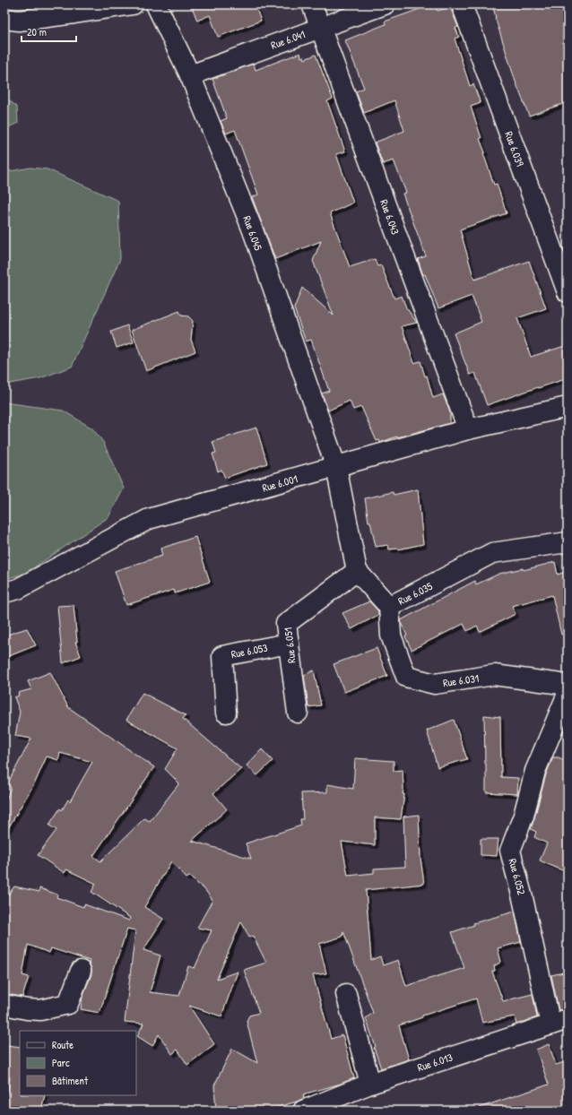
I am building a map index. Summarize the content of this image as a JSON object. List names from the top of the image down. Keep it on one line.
{"streets":{"street":["Rue 6.041","Rue 6.039","Rue 6.043","Rue 6.045","Rue 6.001","Rue 6.035","Rue 6.051","Rue 6.053","Rue 6.031","Rue 6.052","Rue 6.013"]},"crossings":[["Rue 6.041","Rue 6.043"],["Rue 6.041","Rue 6.045"],["Rue 6.043","Rue 6.001"],["Rue 6.045","Rue 6.001"],["Rue 6.035","Rue 6.051"],["Rue 6.035","Rue 6.031"],["Rue 6.051","Rue 6.053"],["Rue 6.052","Rue 6.013"]],"legend":["Route","Parc","Bâtiment"],"scale_bar":"20 m"}
